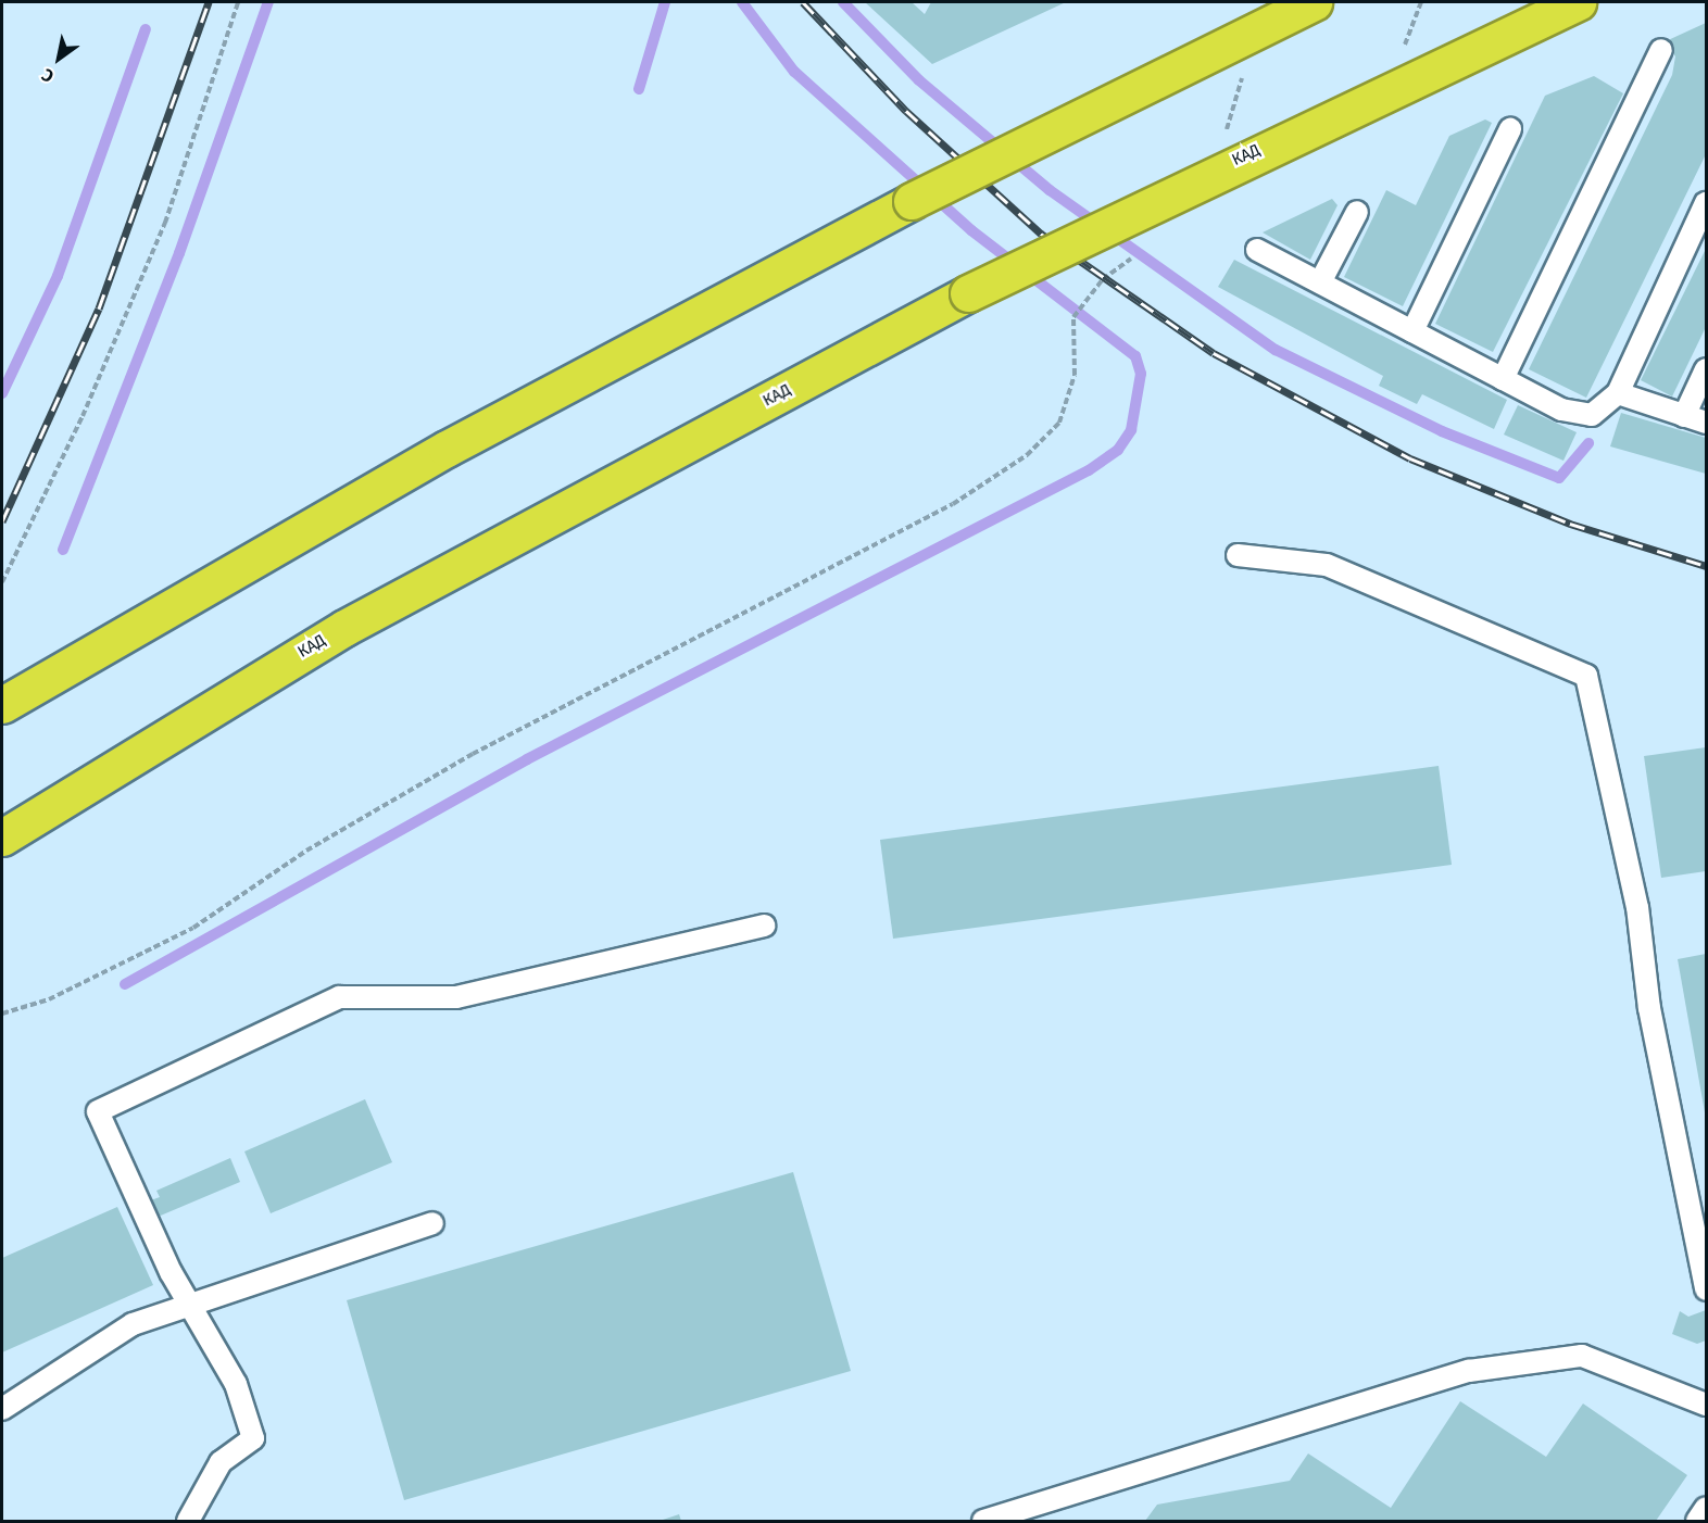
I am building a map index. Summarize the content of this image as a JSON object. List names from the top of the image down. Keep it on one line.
{"streets":{"highway":["КАД"]},"north":"bottom left"}
